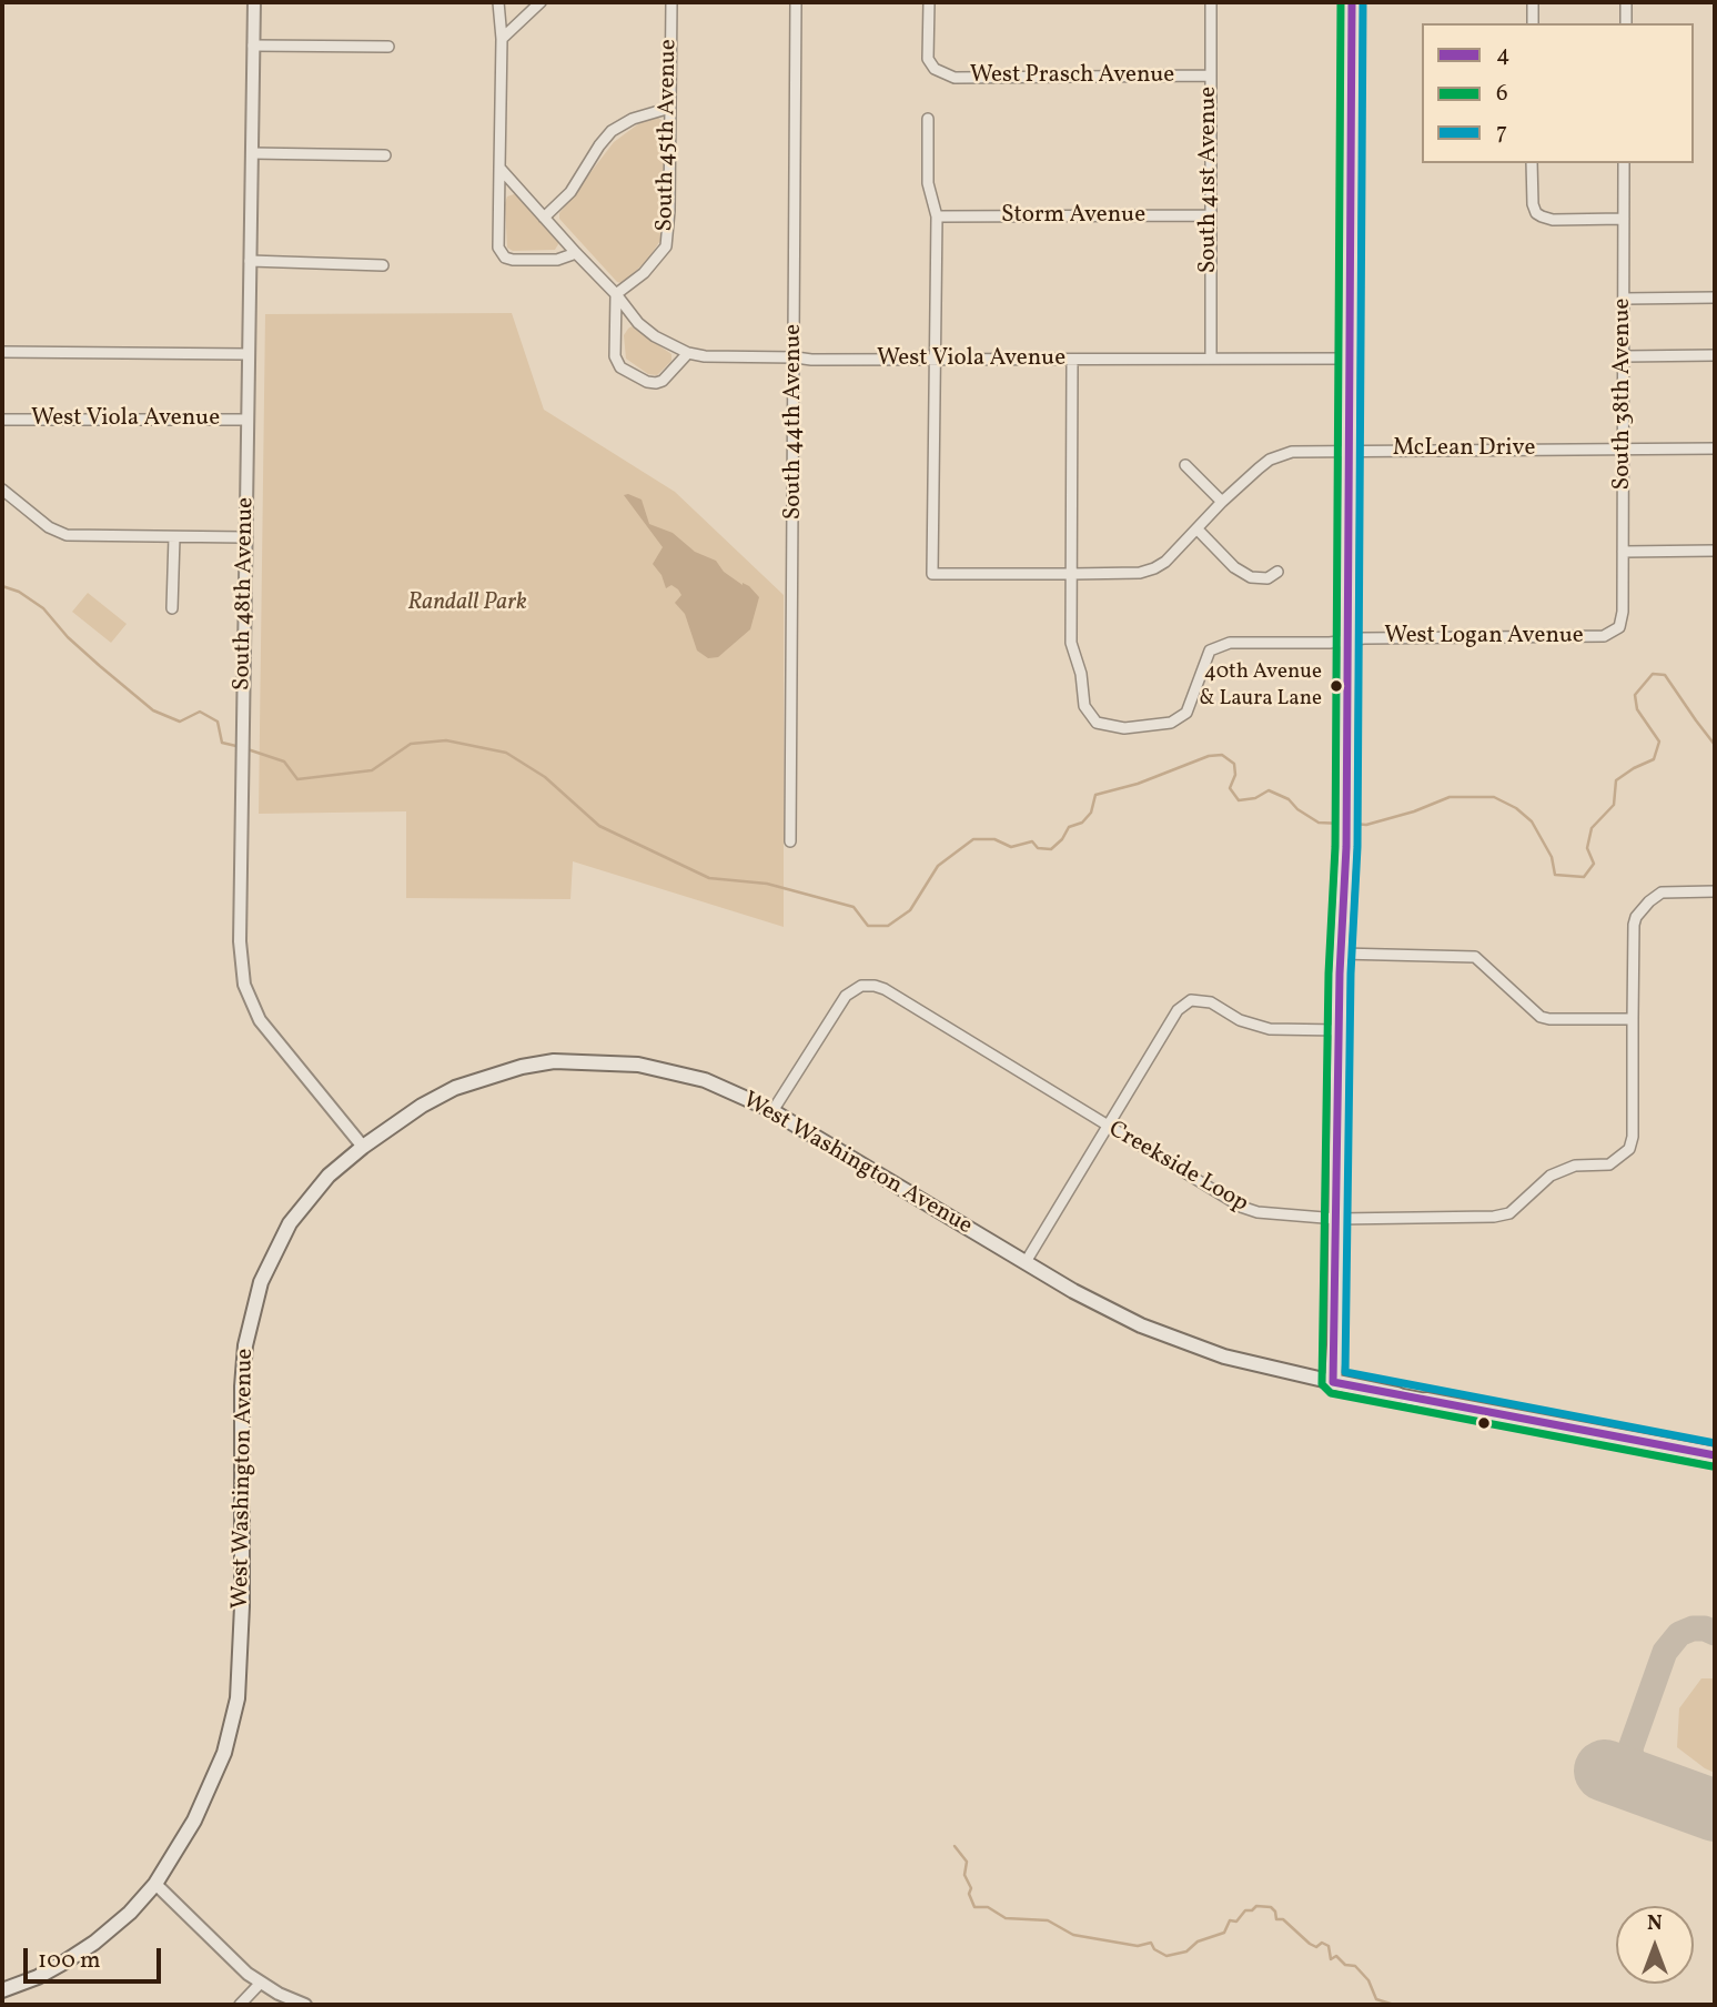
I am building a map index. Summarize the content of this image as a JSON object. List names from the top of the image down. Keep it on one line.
{"streets":{"main road":["West Washington Avenue"],"street":["West Prasch Avenue","South 45th Avenue","South 41st Avenue","Storm Avenue","West Viola Avenue","South 38th Avenue","South 44th Avenue","McLean Drive","South 48th Avenue","West Logan Avenue","Creekside Loop"]},"crossings":[["West Prasch Avenue","South 41st Avenue"],["South 45th Avenue","West Viola Avenue"],["South 41st Avenue","Storm Avenue"],["South 41st Avenue","West Viola Avenue"],["West Viola Avenue","South 44th Avenue"],["West Viola Avenue","McLean Drive"],["West Viola Avenue","South 48th Avenue"],["South 38th Avenue","McLean Drive"],["South 38th Avenue","West Logan Avenue"],["McLean Drive","West Logan Avenue"],["South 48th Avenue","West Washington Avenue"],["West Washington Avenue","Creekside Loop"]],"parks":["Randall Park"],"places":["40th Avenue & Laura Lane"],"lines":["transit line 4","transit line 6","transit line 7"],"legend":["4","6","7"],"scale_bar":"100 m","north":"top"}
